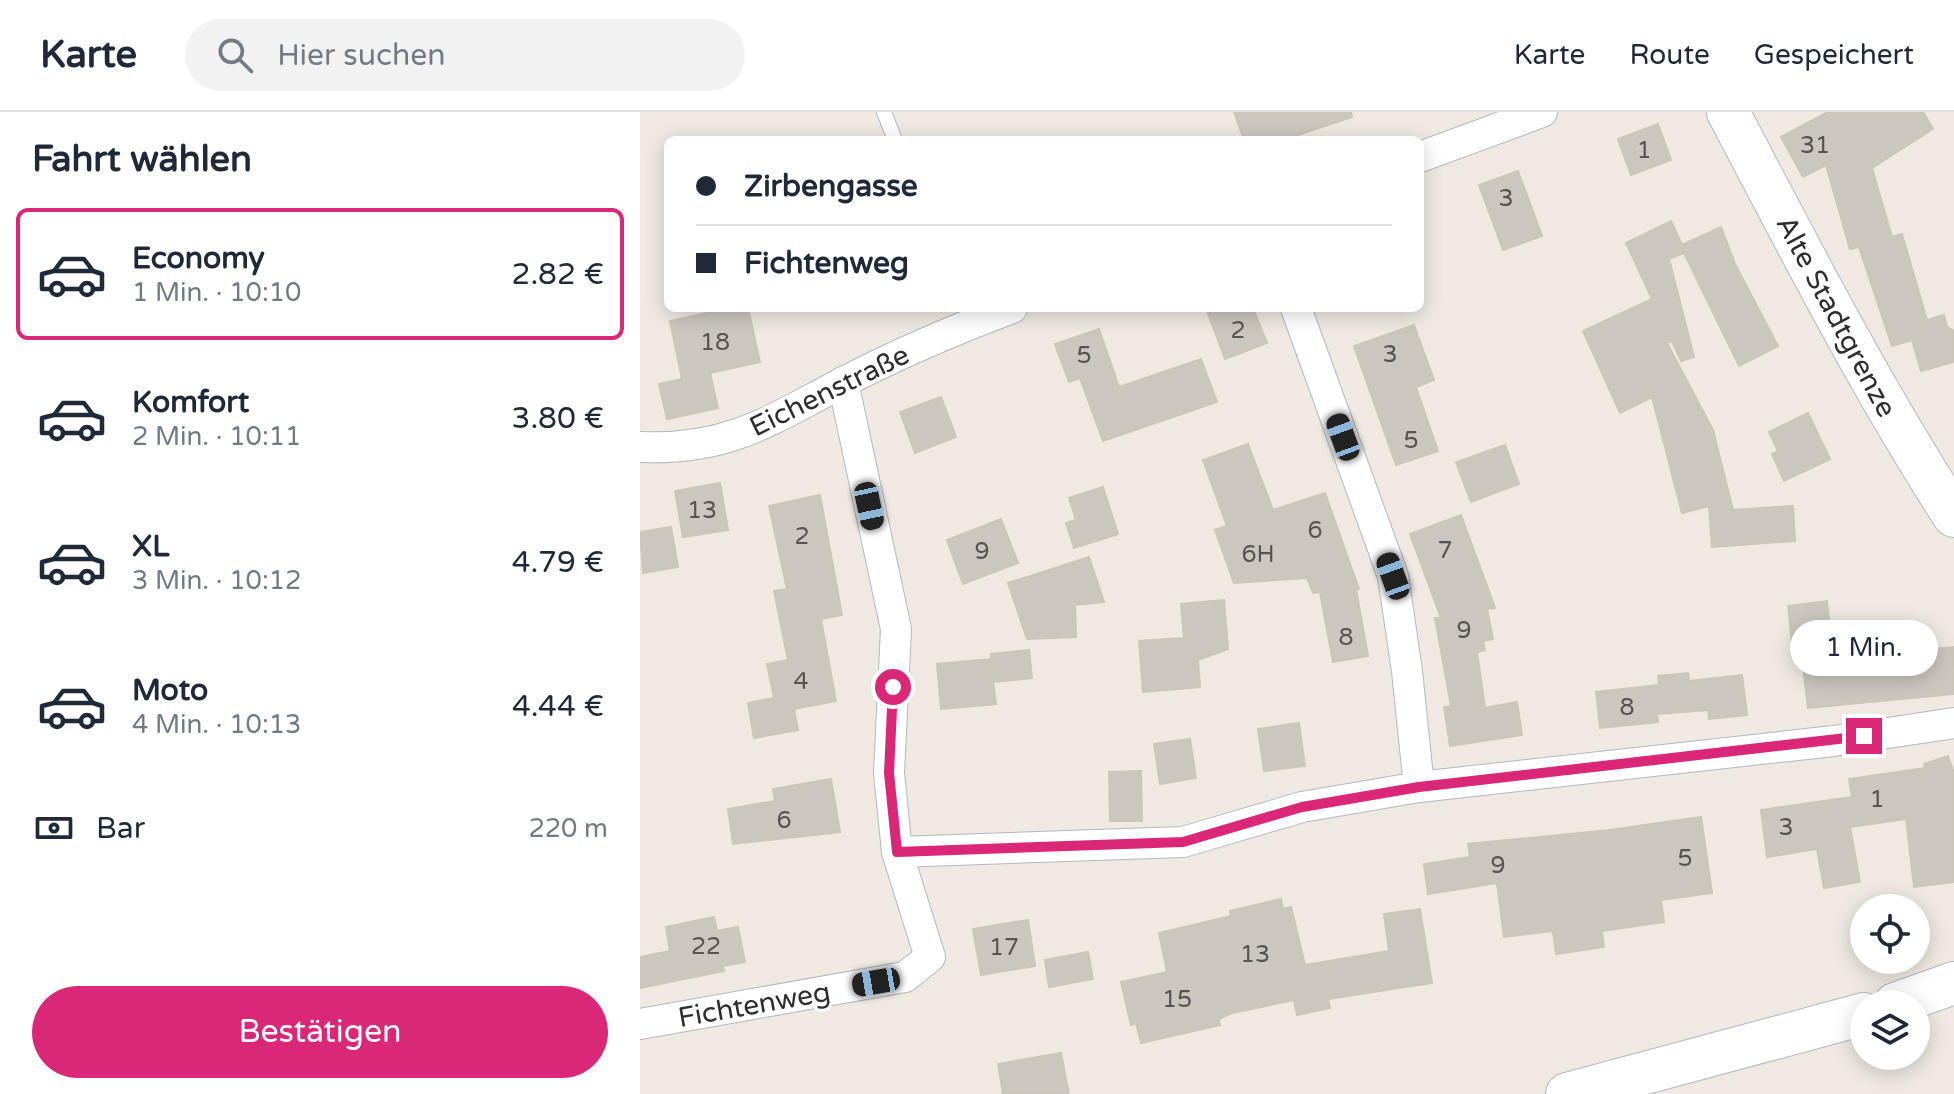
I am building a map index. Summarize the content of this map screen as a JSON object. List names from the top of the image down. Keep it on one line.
{"streets":{"street":["Alte Stadtgrenze","Eichenstraße","Fichtenweg"]},"house_numbers":["31","1","3","2","18","3","5","5","13","6","2","7","9","6H","9","8","4","8","1","6","3","5","9","22","17","13","15"],"page":{"header":"Karte","search":"Hier suchen","nav":["Karte","Route","Gespeichert"],"heading":"Fahrt wählen","banner":["Zirbengasse","Fichtenweg"],"list":[{"name":"Economy","note":"1 Min. · 10:10","value":"2.82 €"},{"name":"Komfort","note":"2 Min. · 10:11","value":"3.80 €"},{"name":"XL","note":"3 Min. · 10:12","value":"4.79 €"},{"name":"Moto","note":"4 Min. · 10:13","value":"4.44 €"}],"bubble":"1 Min.","pay":["Bar","220 m"],"buttons":"Bestätigen"}}
